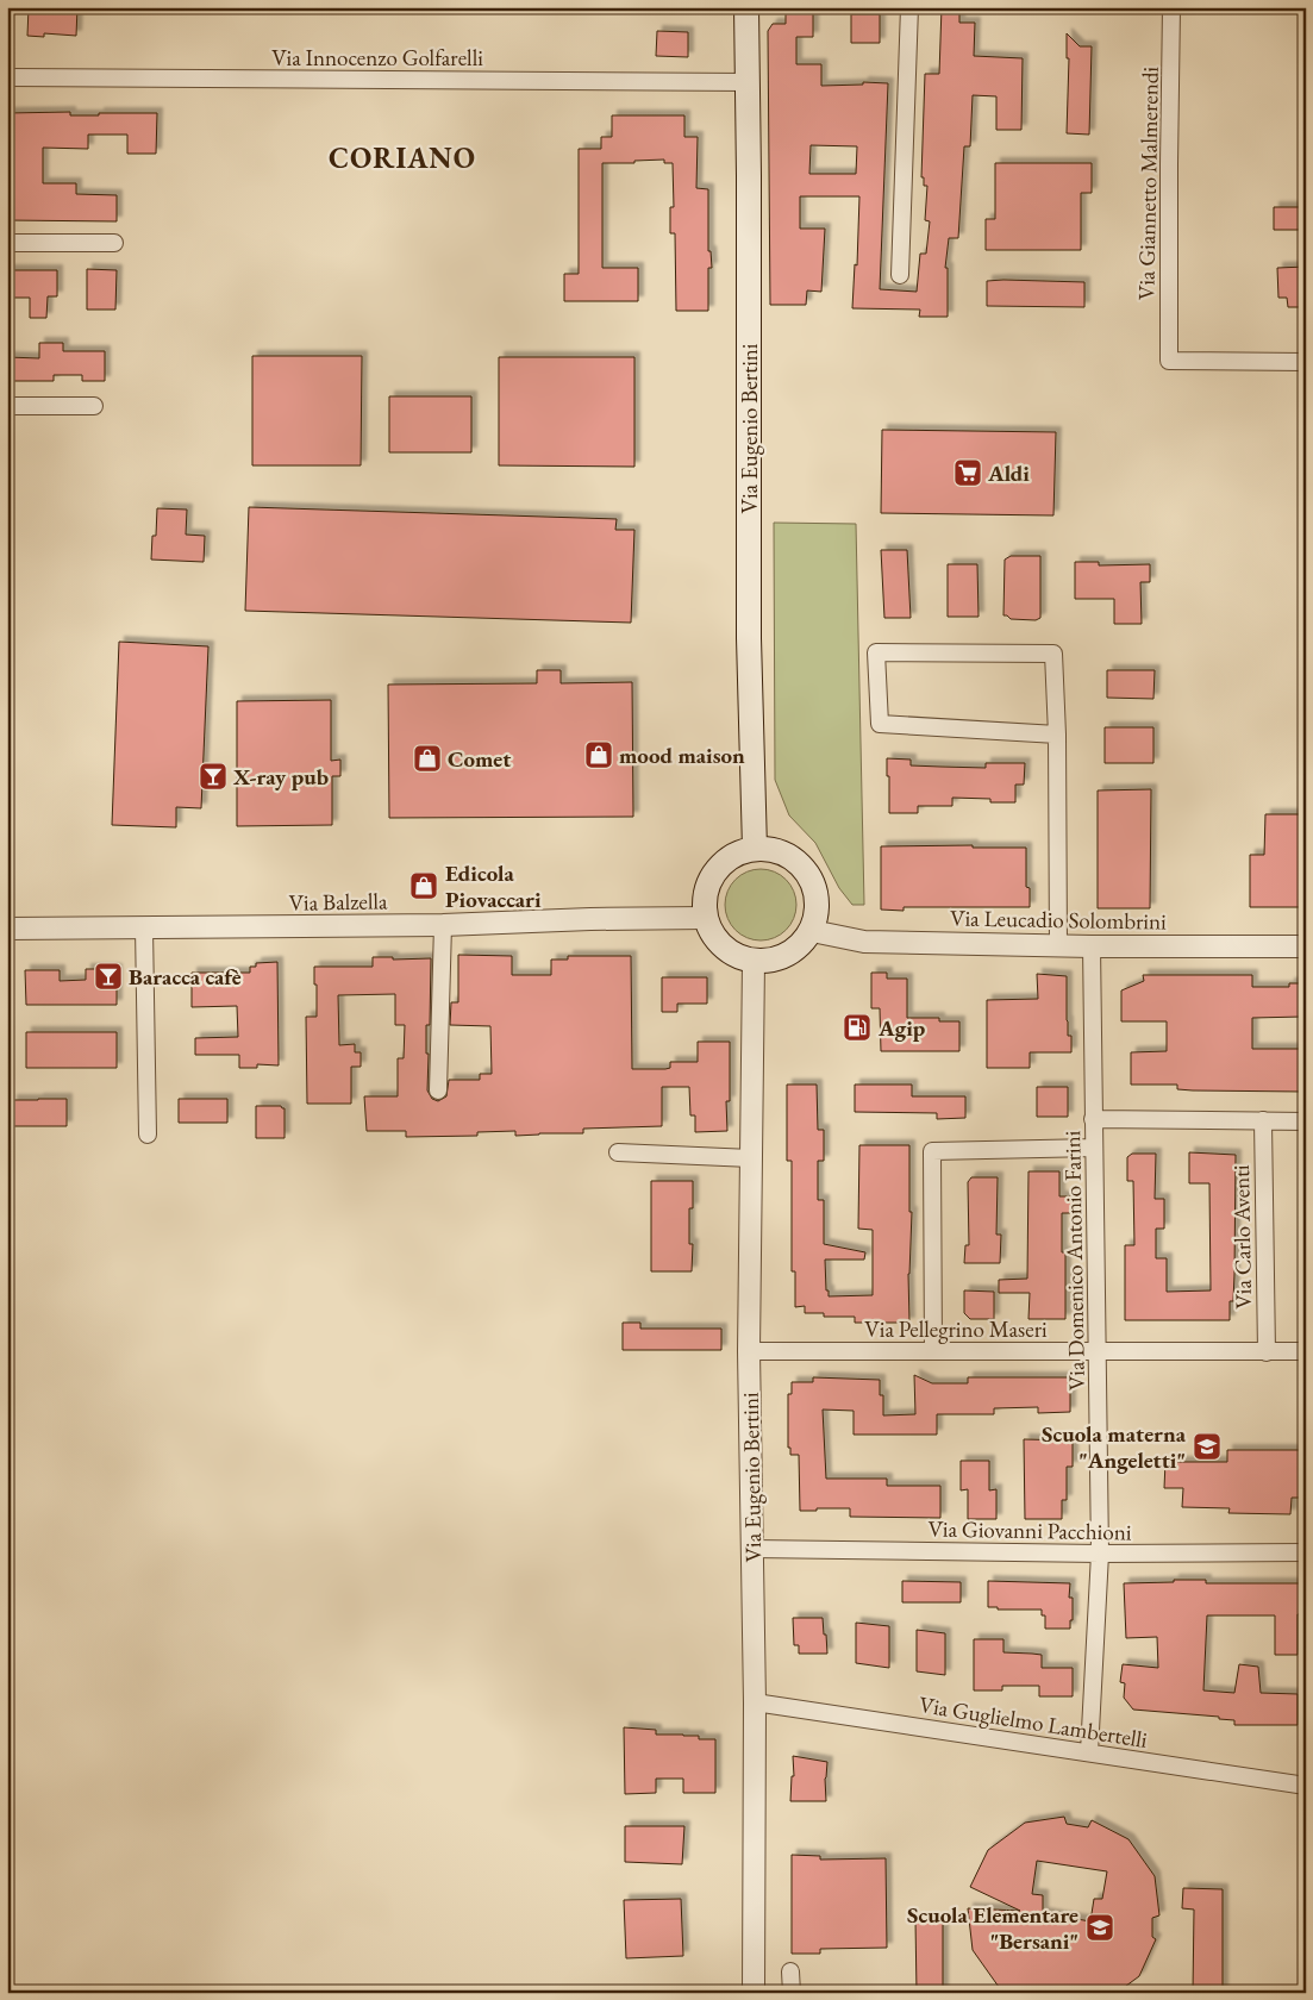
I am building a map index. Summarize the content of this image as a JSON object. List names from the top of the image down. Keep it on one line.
{"streets":{"main road":["Via Eugenio Bertini"],"street":["Via Innocenzo Golfarelli","Via Giannetto Malmerendi","Via Balzella","Via Leucadio Solombrini","Via Carlo Aventi","Via Domenico Antonio Farini","Via Pellegrino Maseri","Via Giovanni Pacchioni","Via Guglielmo Lambertelli"]},"crossings":[["Via Innocenzo Golfarelli","Via Eugenio Bertini"],["Via Eugenio Bertini","Via Balzella"],["Via Eugenio Bertini","Via Leucadio Solombrini"],["Via Eugenio Bertini","Via Pellegrino Maseri"],["Via Eugenio Bertini","Via Giovanni Pacchioni"],["Via Eugenio Bertini","Via Guglielmo Lambertelli"],["Via Balzella","Via Leucadio Solombrini"],["Via Leucadio Solombrini","Via Domenico Antonio Farini"],["Via Carlo Aventi","Via Pellegrino Maseri"],["Via Domenico Antonio Farini","Via Pellegrino Maseri"],["Via Domenico Antonio Farini","Via Giovanni Pacchioni"],["Via Domenico Antonio Farini","Via Guglielmo Lambertelli"]],"districts":["CORIANO"],"places":{"supermarket":["Aldi"],"shop":["mood maison","Comet","Edicola Piovaccari"],"bar":["X-ray pub","Baracca cafè"],"fuel station":["Agip"],"school or university":["Scuola materna \"Angeletti\"","Scuola Elementare \"Bersani\""]}}
